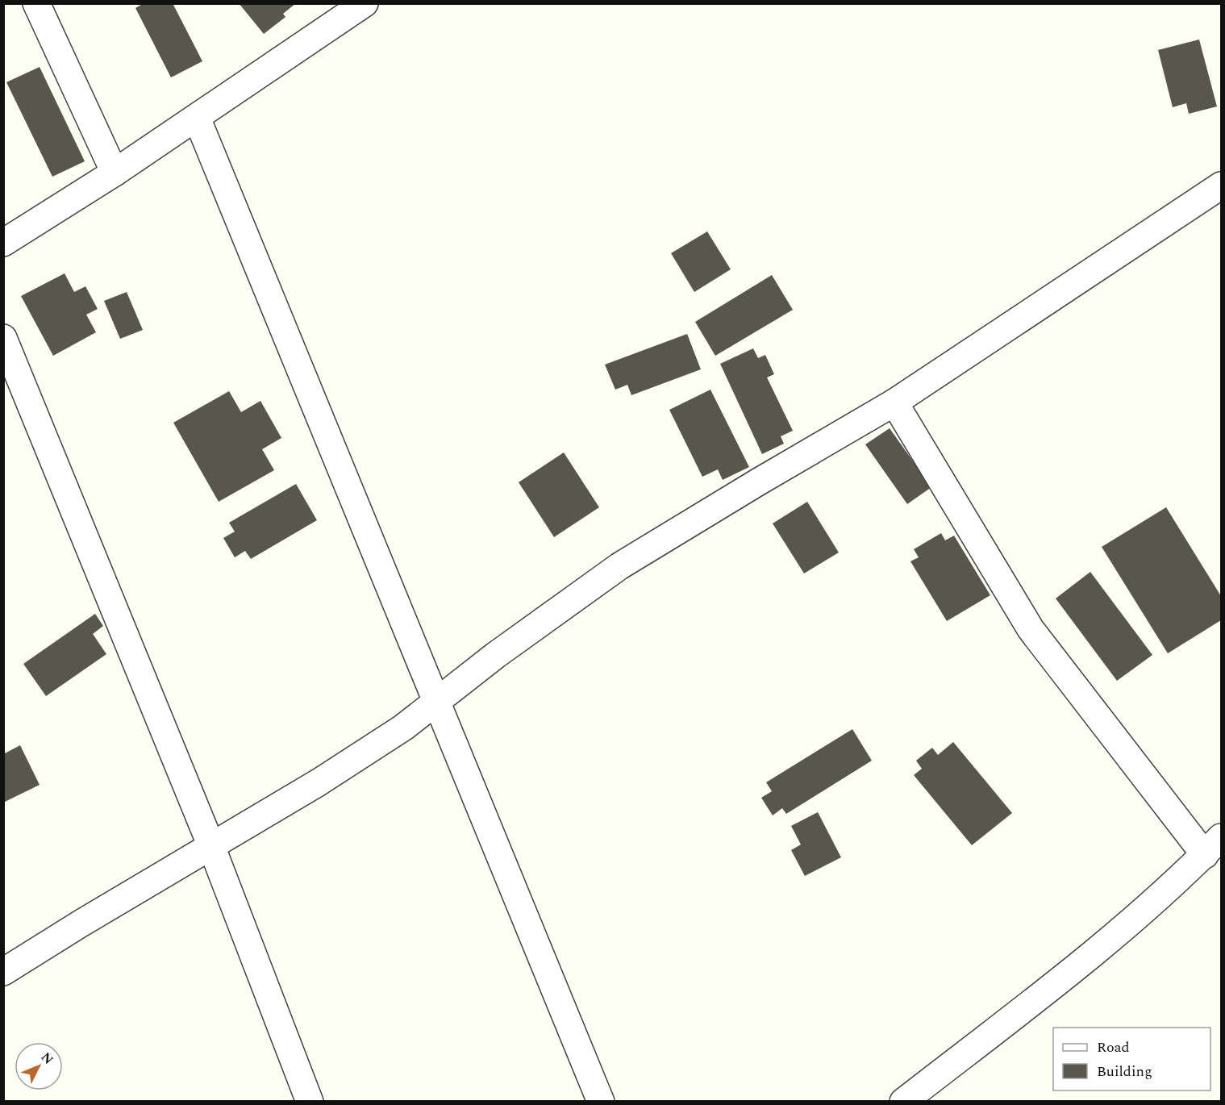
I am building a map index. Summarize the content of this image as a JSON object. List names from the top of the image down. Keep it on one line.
{"legend":["Road","Building"],"north":"top right"}
